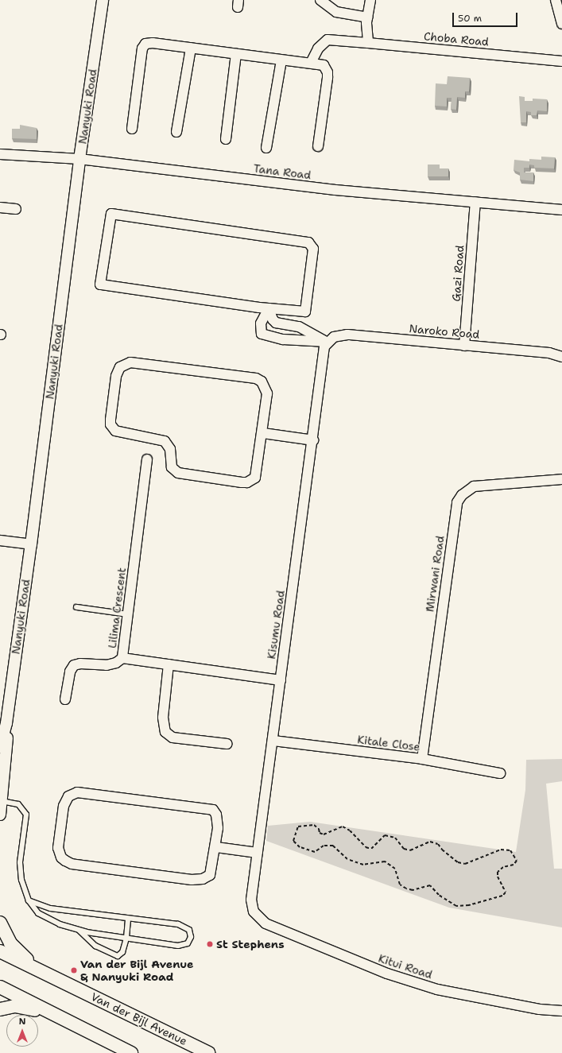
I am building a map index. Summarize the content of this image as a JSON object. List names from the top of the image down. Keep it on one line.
{"streets":{"main road":["Van der Bijl Avenue"],"street":["Choba Road","Nanyuki Road","Tana Road","Gazi Road","Naroko Road","Mirwani Road","Lilima Crescent","Kisumu Road","Kitale Close","Kitui Road"]},"crossings":[["Nanyuki Road","Tana Road"],["Tana Road","Gazi Road"],["Gazi Road","Naroko Road"],["Naroko Road","Kisumu Road"],["Mirwani Road","Kitale Close"],["Lilima Crescent","Kisumu Road"],["Kisumu Road","Kitale Close"],["Kisumu Road","Kitui Road"]],"places":["St Stephens","Van der Bijl Avenue & Nanyuki Road"],"scale_bar":"50 m","north":"top"}
